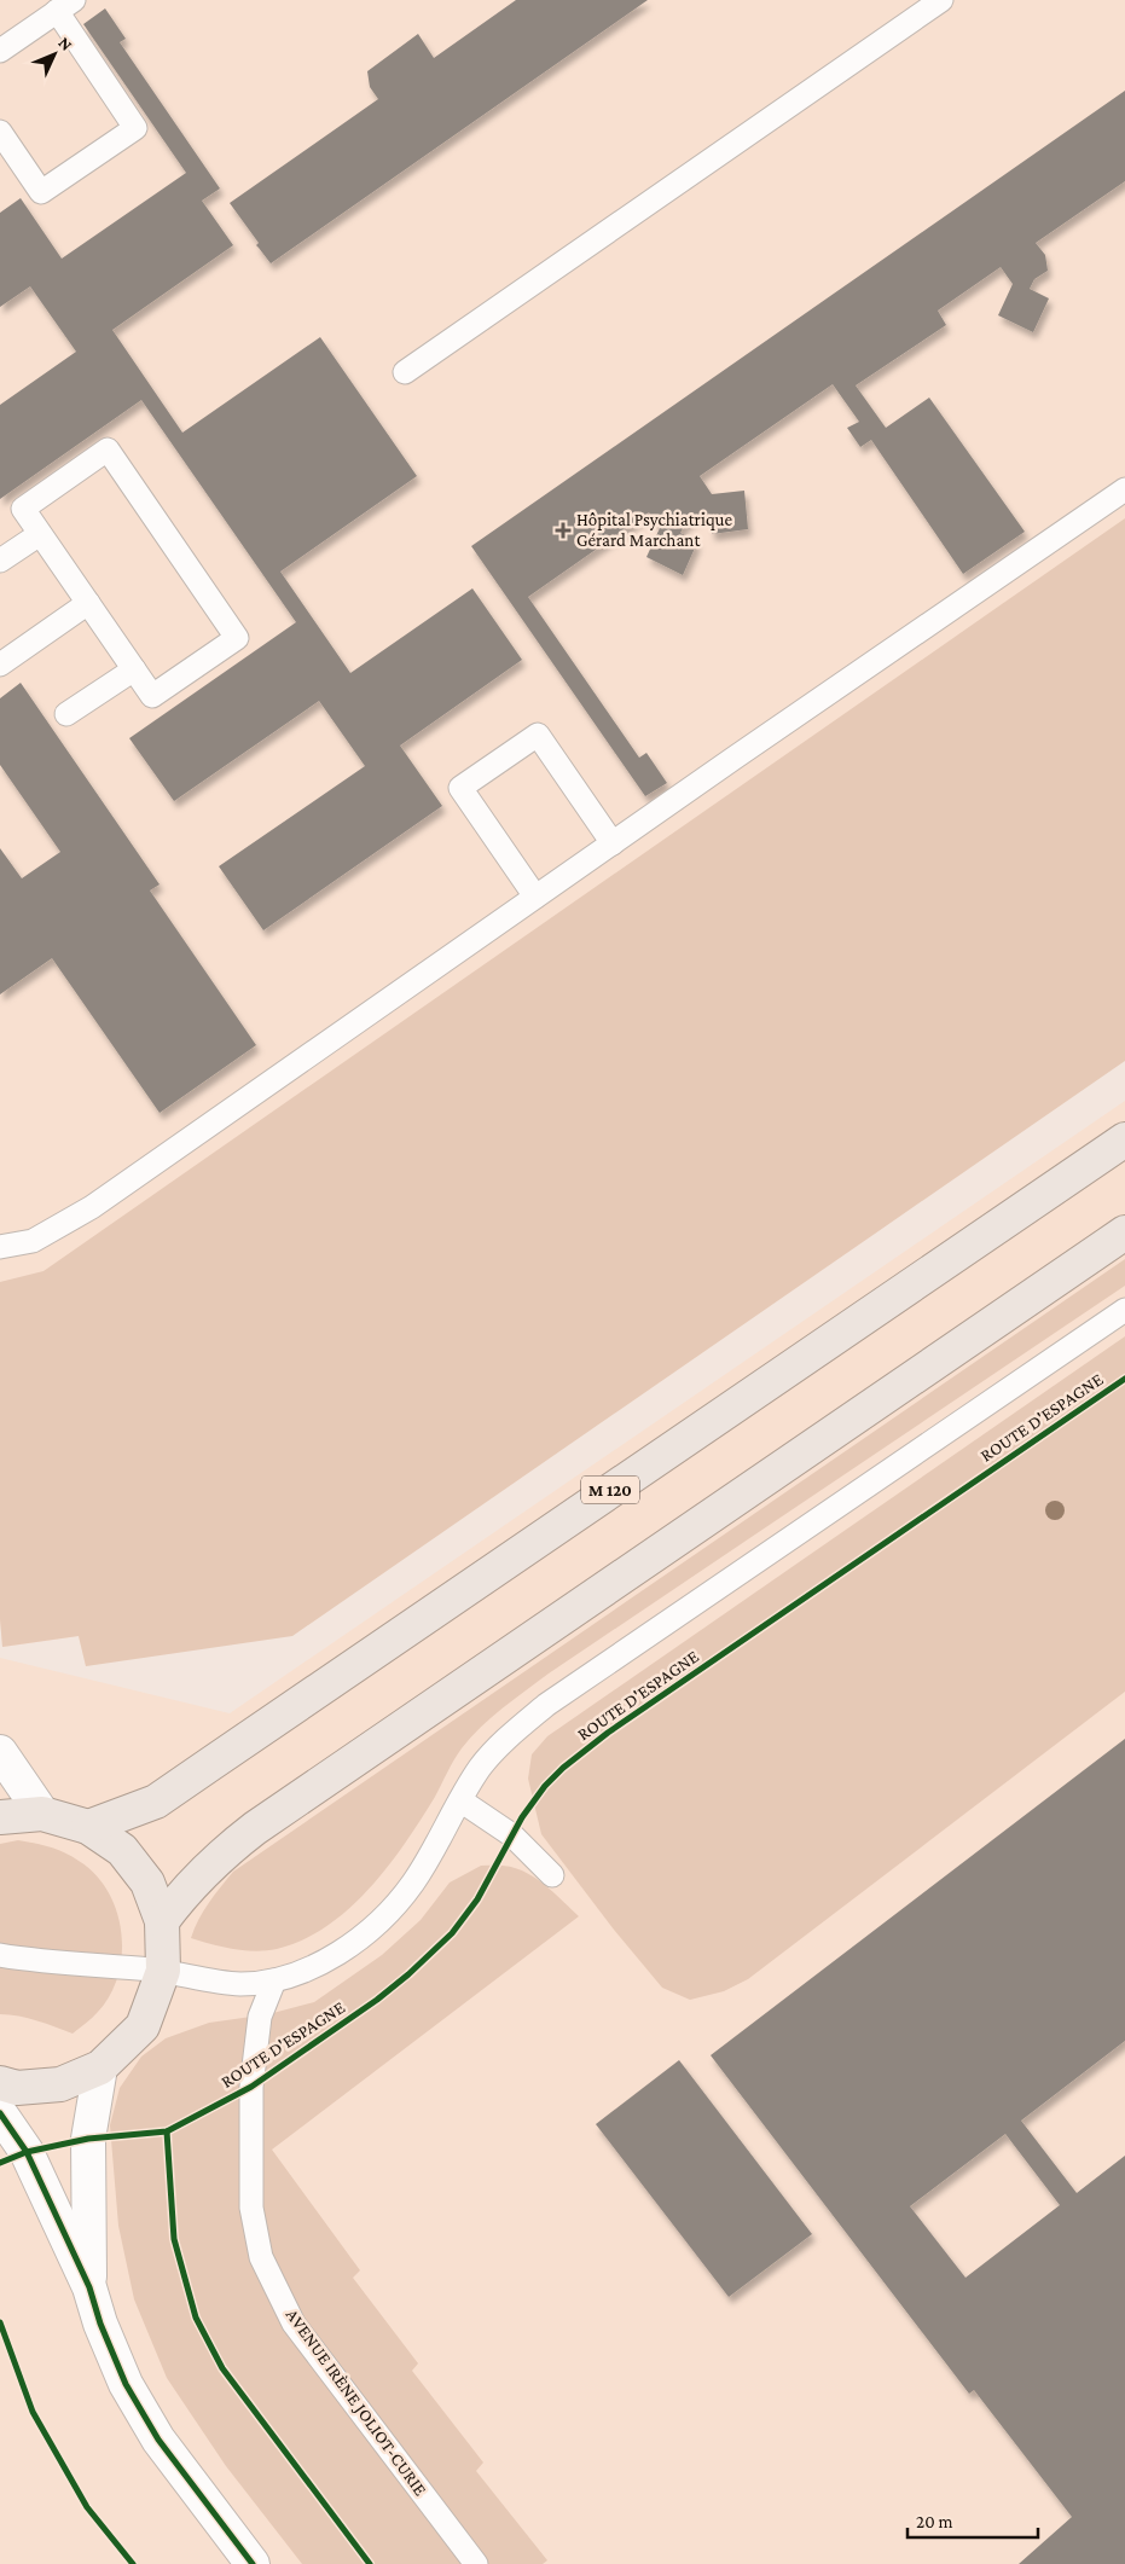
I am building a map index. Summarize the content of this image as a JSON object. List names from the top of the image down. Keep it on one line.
{"streets":{"main road":["M 120"],"lane":["AVENUE IRÈNE JOLIOT-CURIE"],"cycle path":["ROUTE D'ESPAGNE"]},"places":{"health":["Hôpital Psychiatrique Gérard Marchant"]},"scale_bar":"20 m","north":"top right"}
